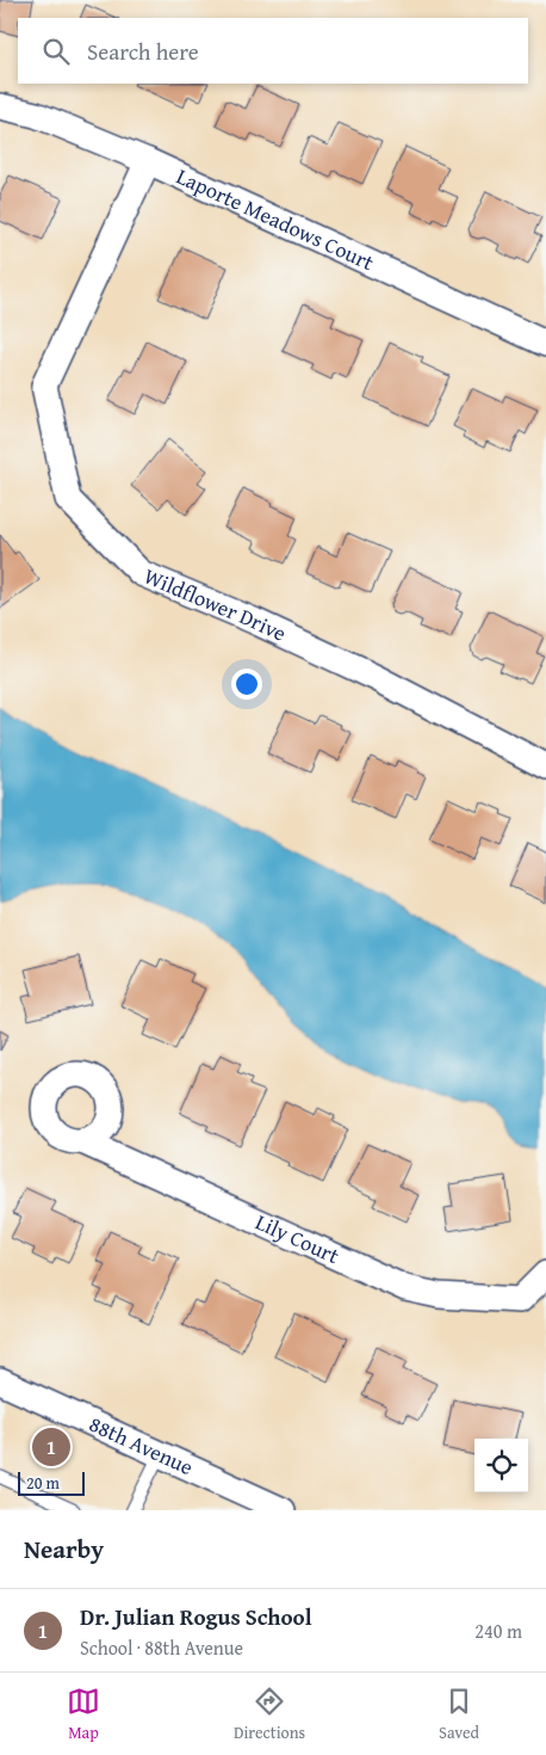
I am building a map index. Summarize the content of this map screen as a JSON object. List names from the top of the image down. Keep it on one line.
{"streets":{"street":["Laporte Meadows Court","Wildflower Drive","Lily Court","88th Avenue"]},"crossings":[["Laporte Meadows Court","Wildflower Drive"]],"scale_bar":"20 m","page":{"search":"Search here","pins":"1","scale":"20 m","heading":"Nearby","list":[{"mark":"1","name":"Dr. Julian Rogus School","note":"School · 88th Avenue","value":"240 m"}],"nav":["Map","Directions","Saved"]}}
